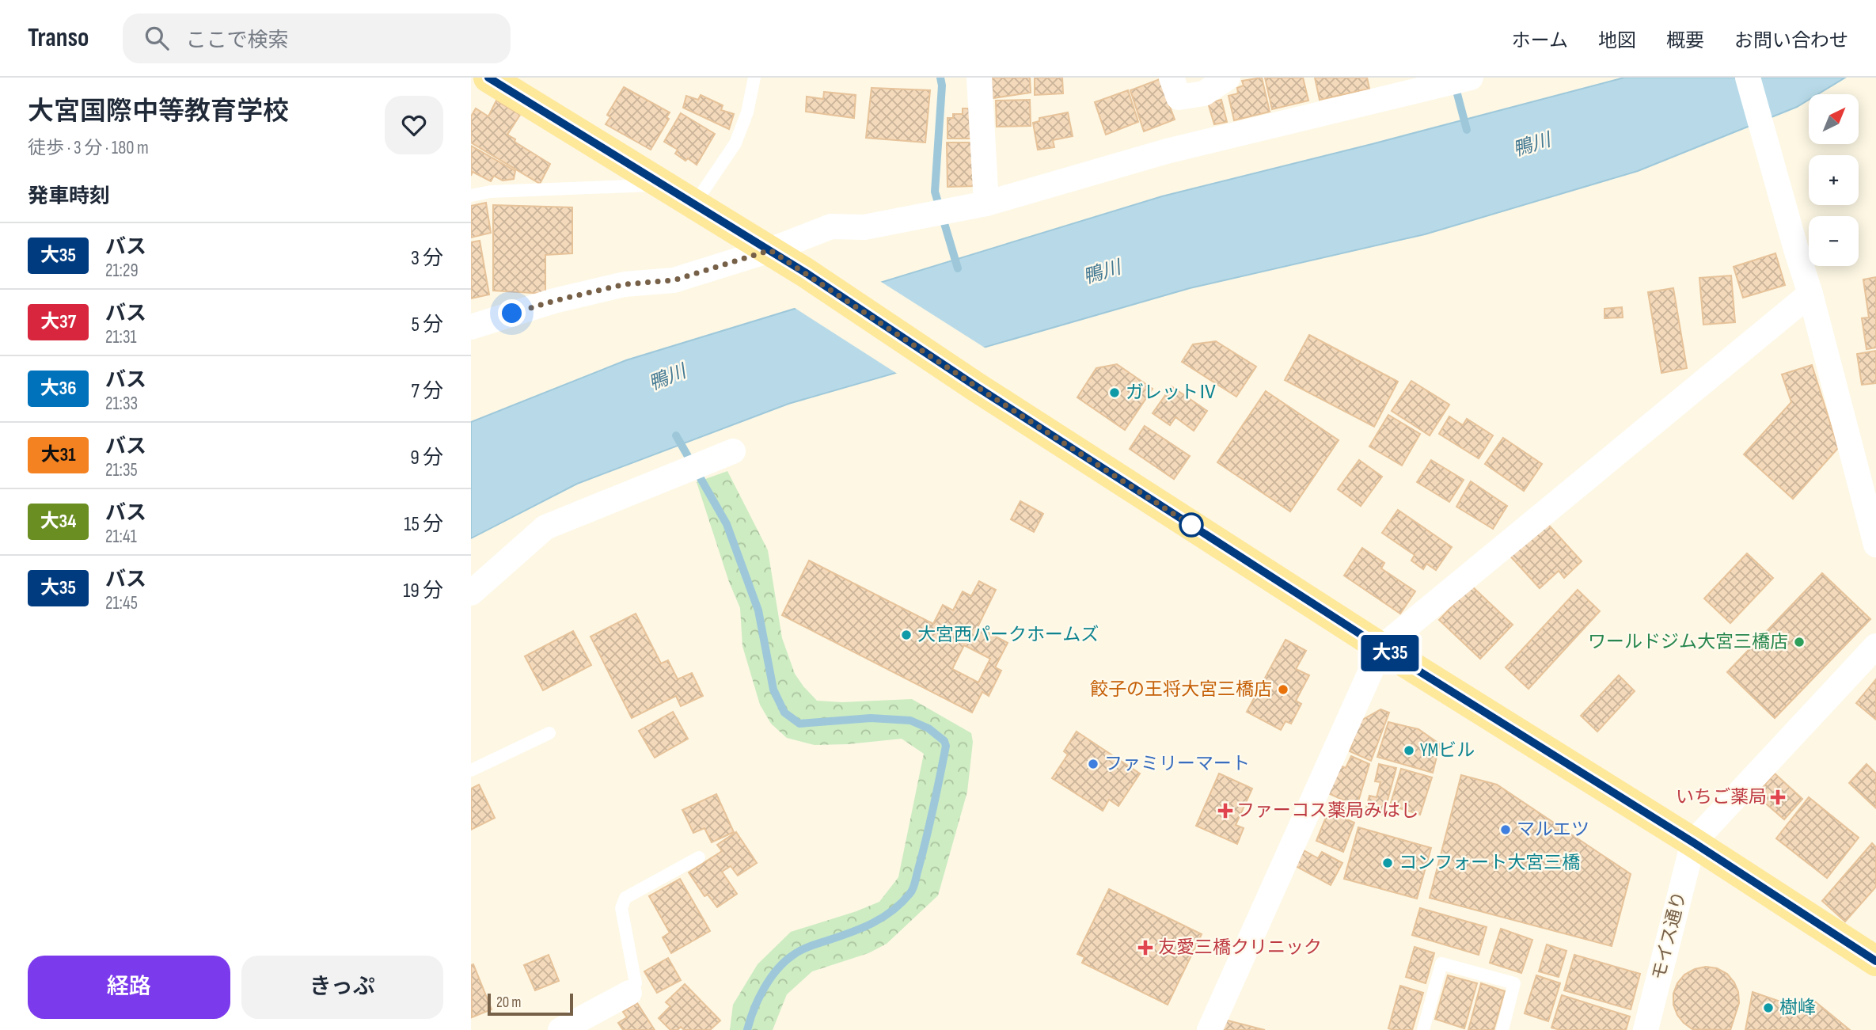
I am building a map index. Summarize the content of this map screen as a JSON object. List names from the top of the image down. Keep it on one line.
{"streets":{"street":["モイス通り"]},"water":["鴨川"],"places":{"other":["ガレットⅣ","大宮西パークホームズ","ワールドジム大宮三橋店","餃子の王将大宮三橋店","YMビル","ファミリーマート","マルエツ","コンフォート大宮三橋","樹峰"],"health":["いちご薬局","ファーコス薬局みはし","友愛三橋クリニック"]},"lines":["bus line 大35"],"scale_bar":"20 m","north":"top right","page":{"header":"Transo","search":"ここで検索","nav":["ホーム","地図","概要","お問い合わせ"],"heading":[["大宮国際中等教育学校","徒歩 · 3 分 · 180 m"],"発車時刻"],"on_map":"大35","map_buttons":["+","−"],"list":[{"mark":"大35","name":"バス","note":"21:29","value":"3 分"},{"mark":"大37","name":"バス","note":"21:31","value":"5 分"},{"mark":"大36","name":"バス","note":"21:33","value":"7 分"},{"mark":"大31","name":"バス","note":"21:35","value":"9 分"},{"mark":"大34","name":"バス","note":"21:41","value":"15 分"},{"mark":"大35","name":"バス","note":"21:45","value":"19 分"}],"buttons":["経路","きっぷ"],"scale":"20 m"}}
